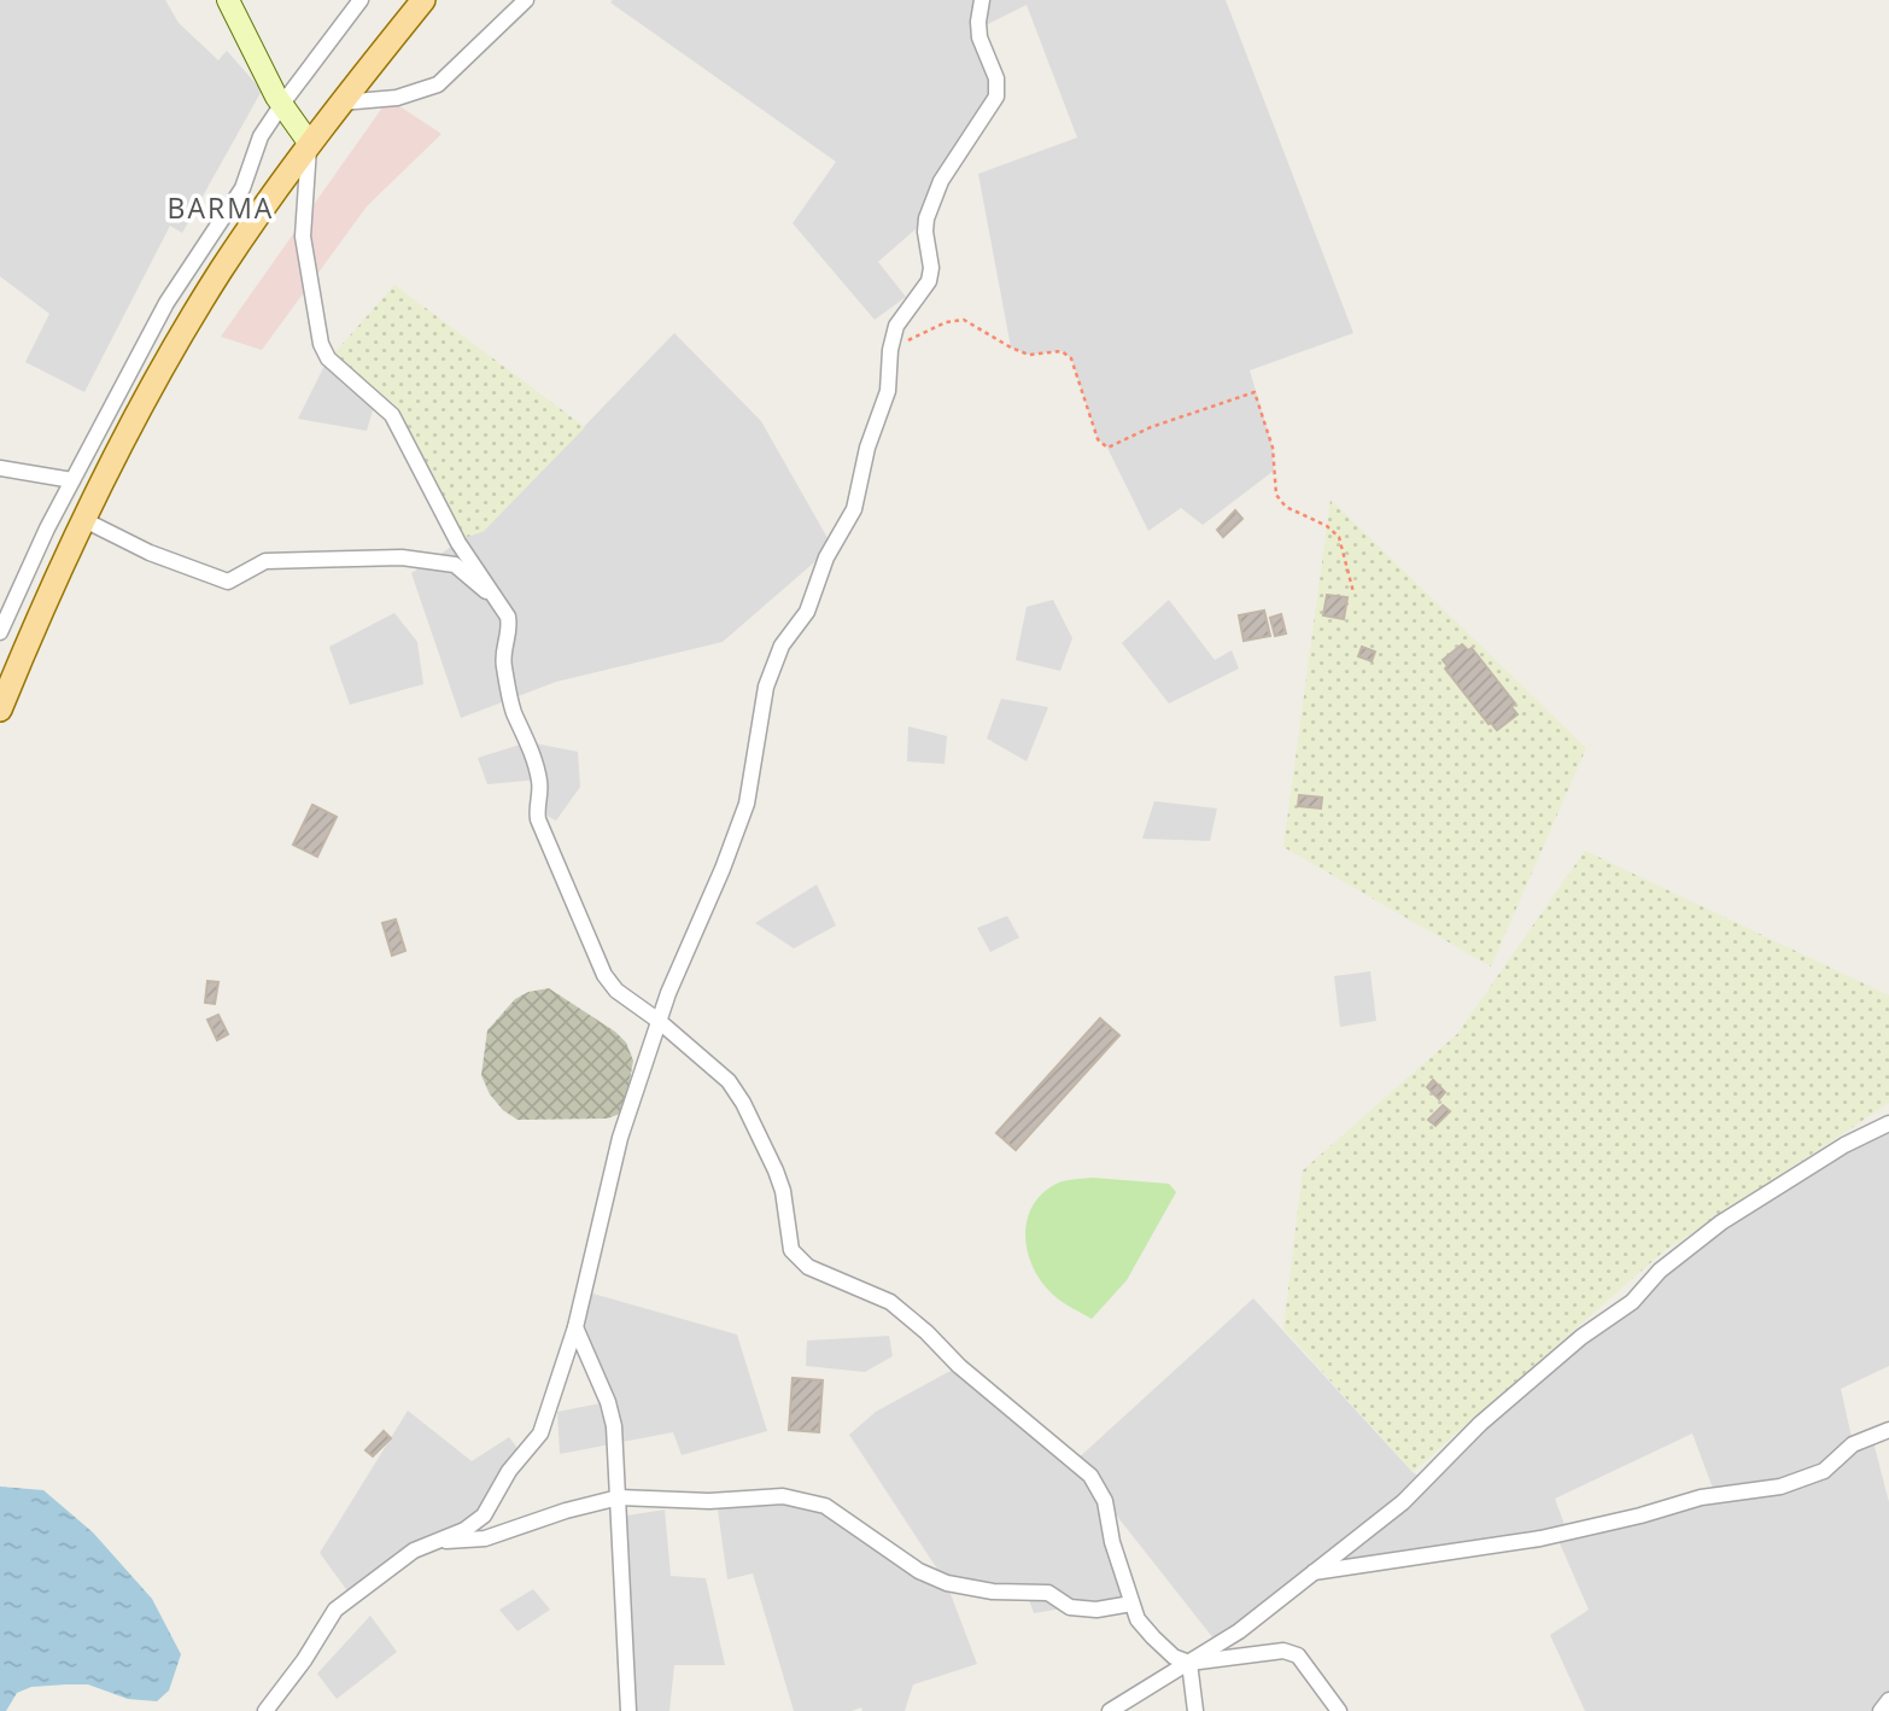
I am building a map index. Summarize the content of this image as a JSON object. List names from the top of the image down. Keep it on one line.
{"districts":["BARMA"]}
